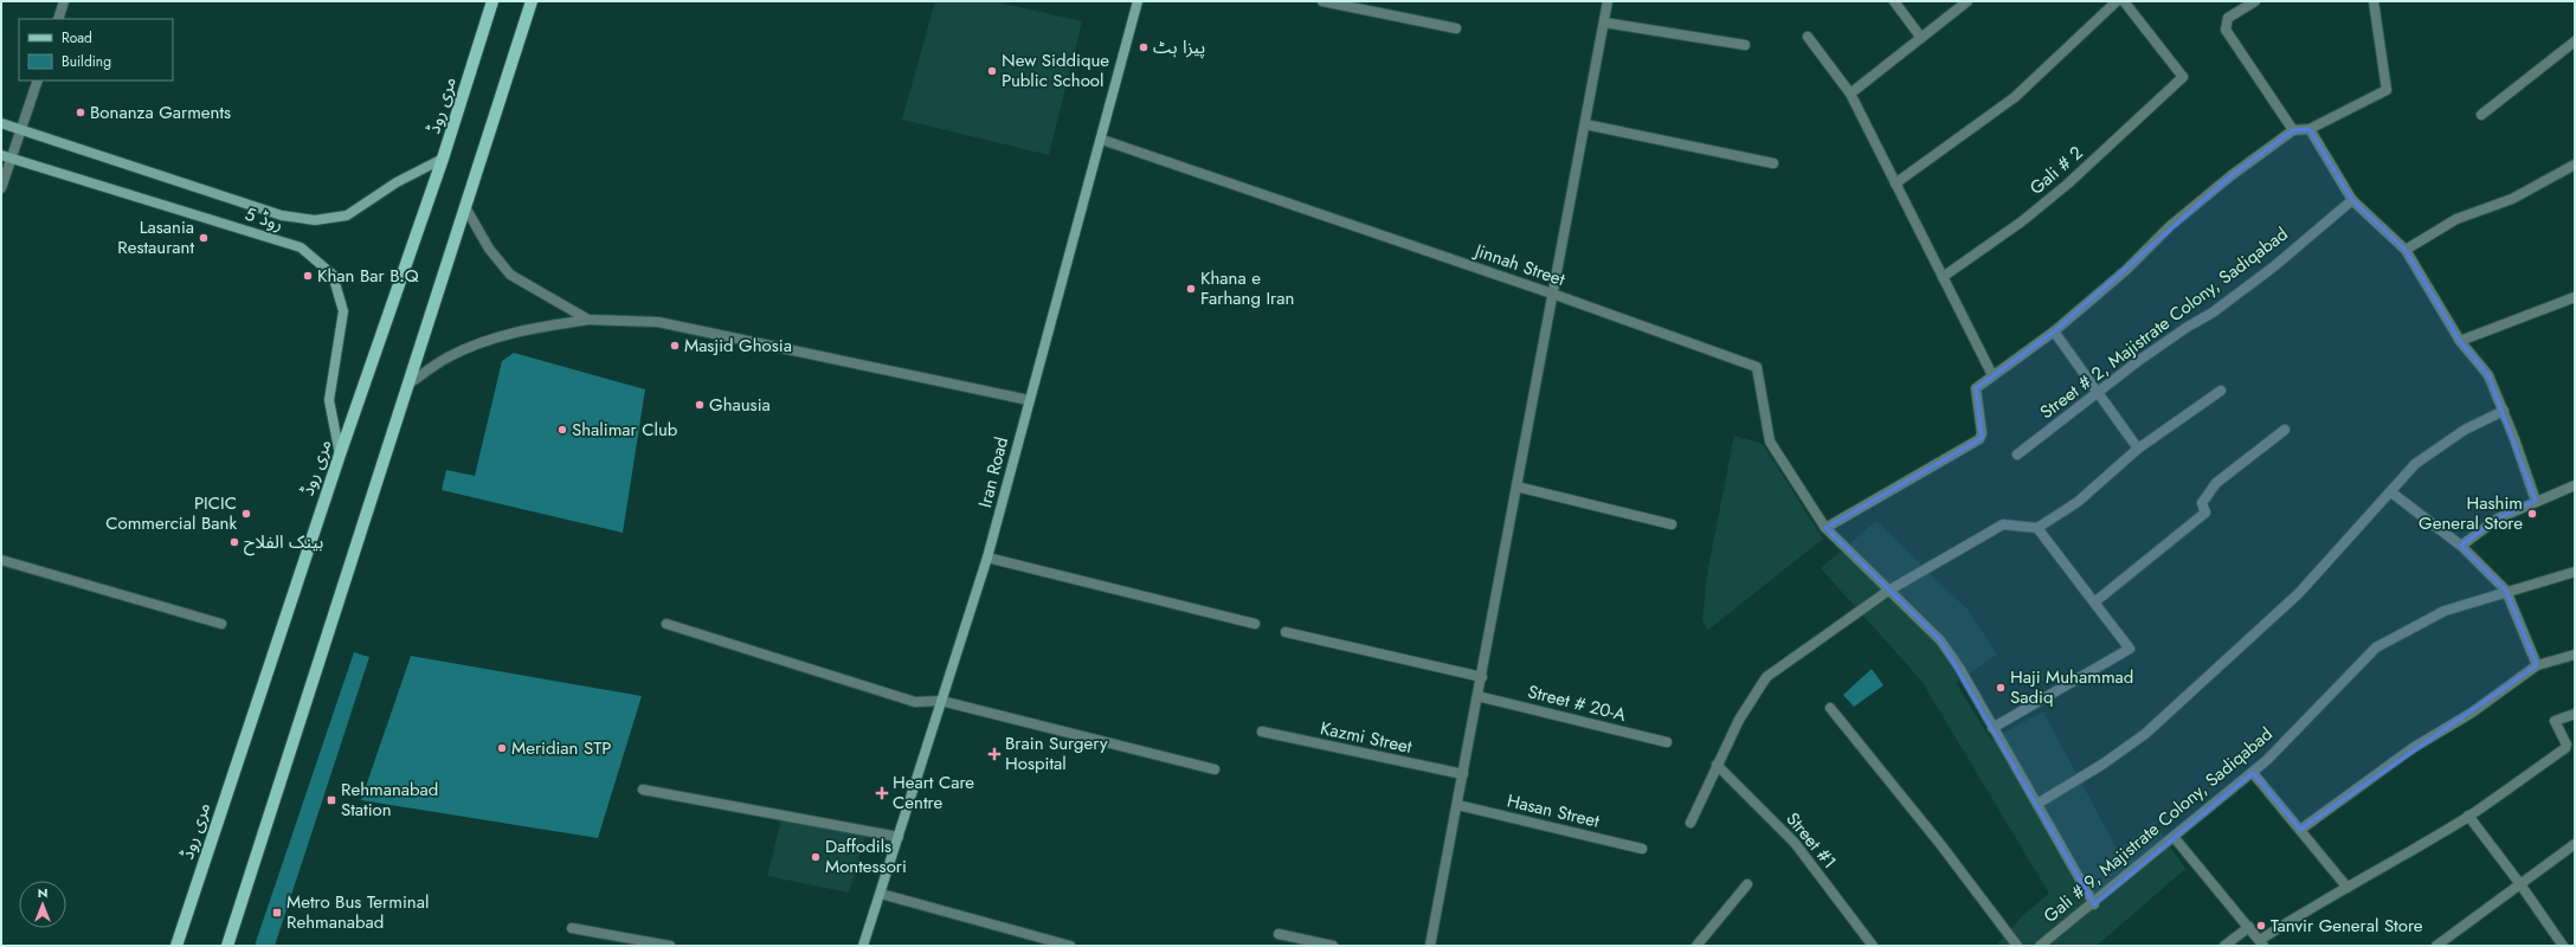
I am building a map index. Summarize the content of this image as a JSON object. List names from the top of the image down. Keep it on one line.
{"streets":{"main road":["مری روڈ","روڈ 5","Iran Road"],"street":["Gali # 2","Jinnah Street","Street # 2, Majistrate Colony, Sadiqabad","Street # 20-A","Kazmi Street","Hasan Street","Gali # 9, Majistrate Colony, Sadiqabad","Street #1"]},"crossings":[["مری روڈ","روڈ 5"],["Jinnah Street","Iran Road"]],"places":{"other":["پیزا ہٹ","New Siddique Public School","Bonanza Garments","Lasania Restaurant","Khan Bar B.Q","Khana e Farhang Iran","Masjid Ghosia","Ghausia","Shalimar Club","PICIC Commercial Bank","Hashim General Store","بینک الفلاح","Haji Muhammad Sadiq","Meridian STP","Daffodils Montessori","Tanvir General Store"],"health":["Brain Surgery Hospital","Heart Care Centre"],"transit":["Rehmanabad Station","Metro Bus Terminal Rehmanabad"]},"legend":["Road","Building"],"north":"top"}
